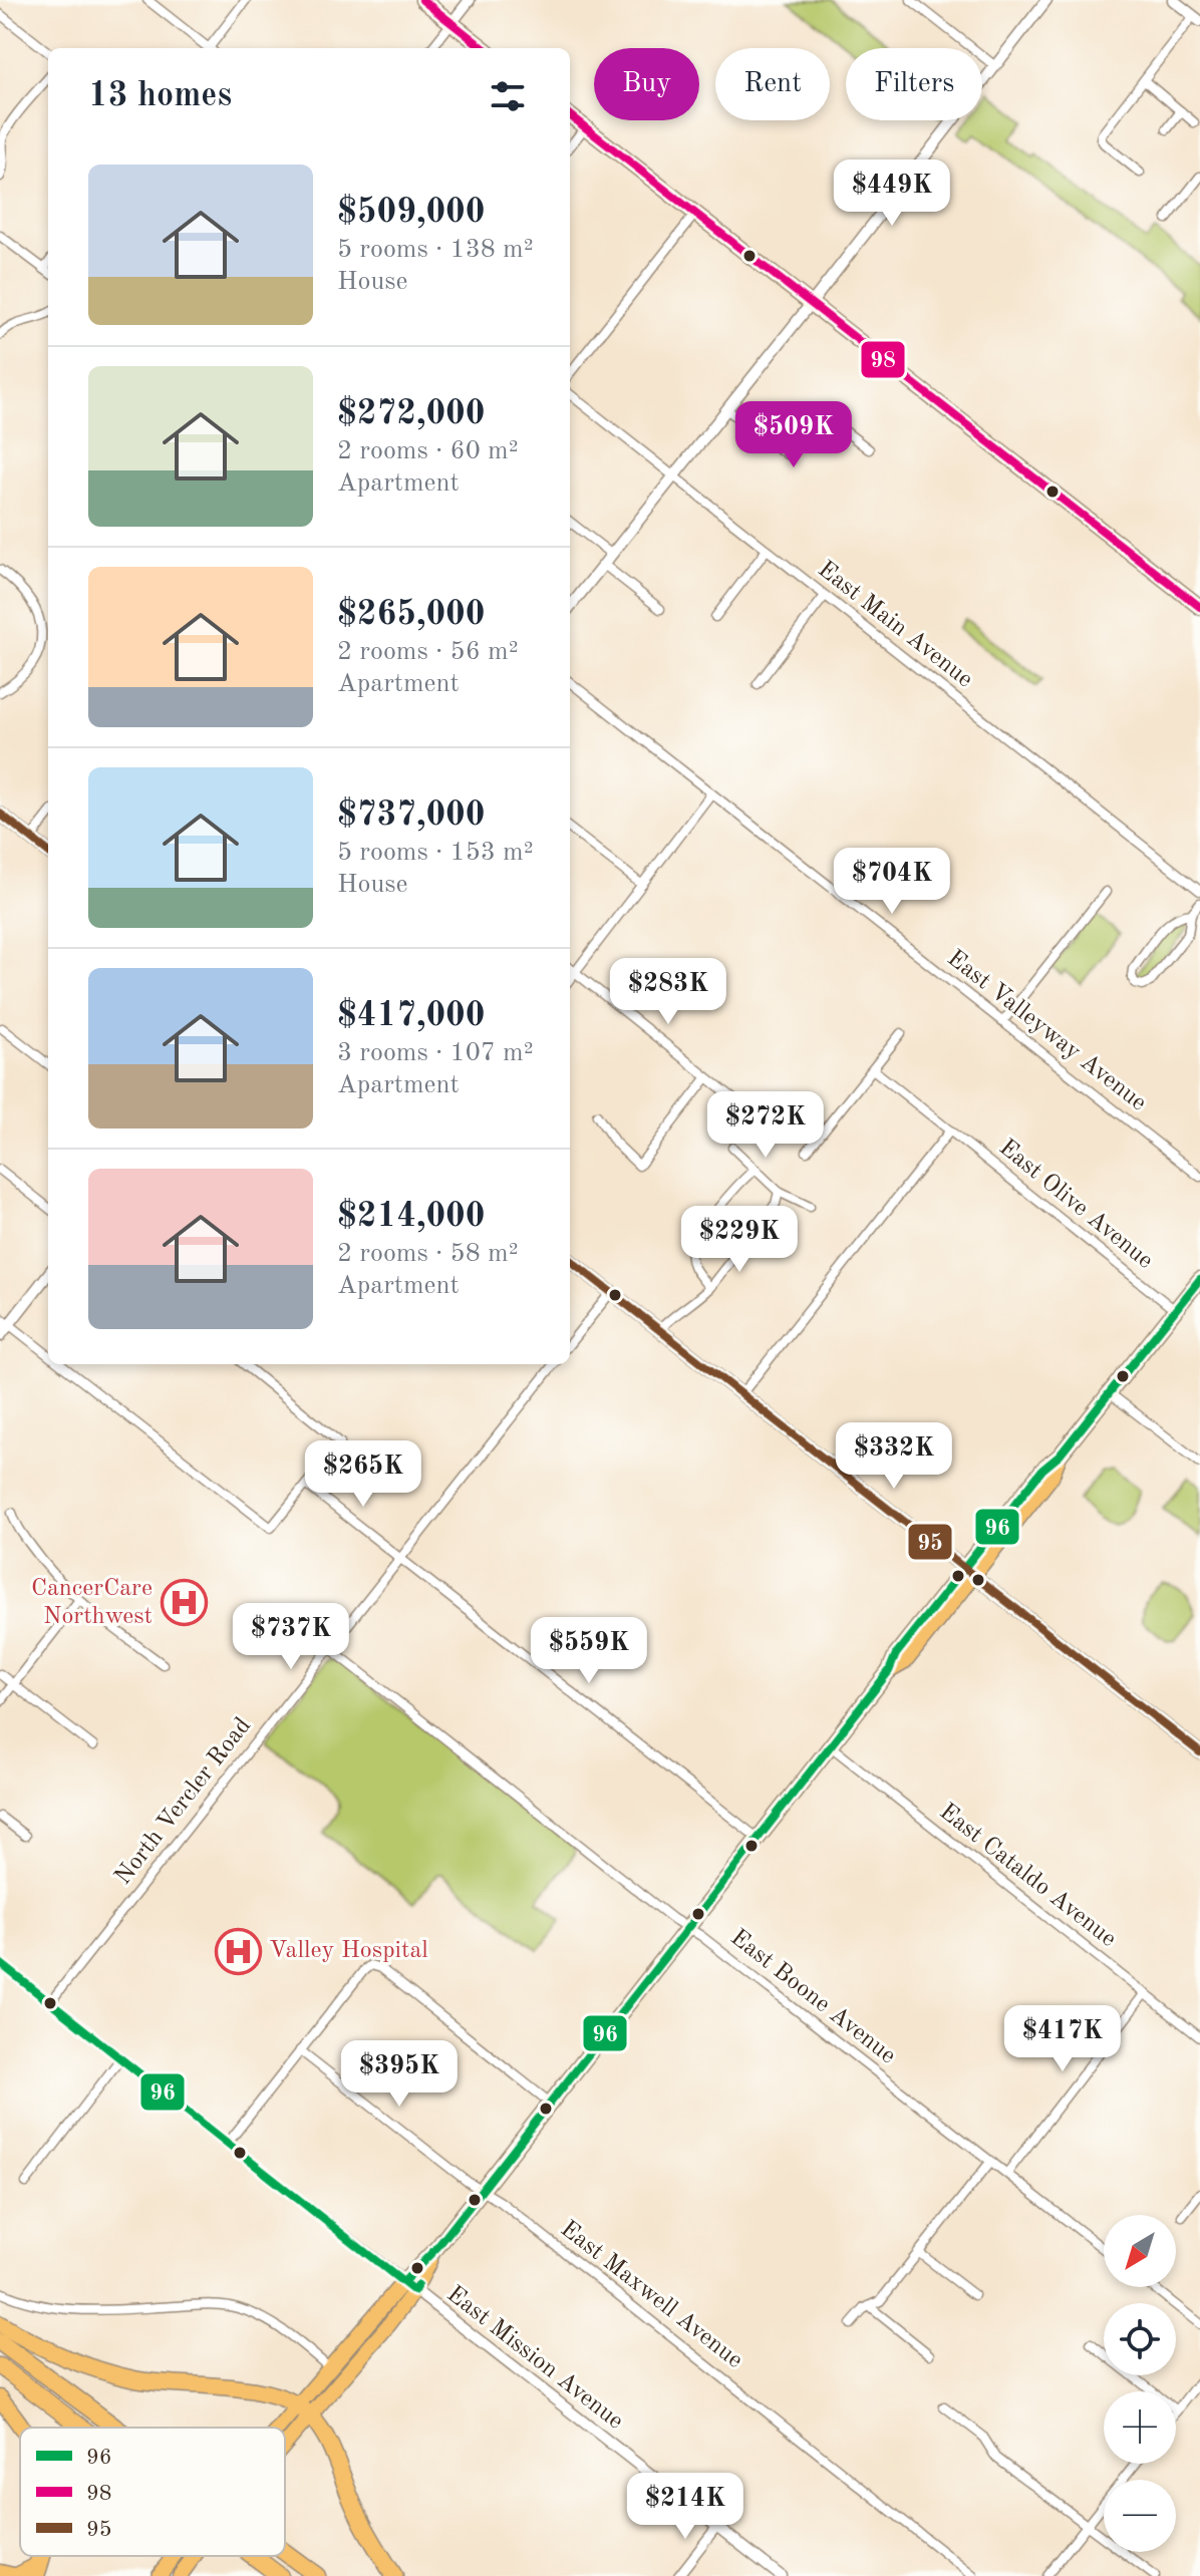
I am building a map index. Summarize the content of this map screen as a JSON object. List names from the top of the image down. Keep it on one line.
{"streets":{"street":["East Main Avenue","East Valleyway Avenue","East Olive Avenue","North Vercler Road","East Cataldo Avenue","East Boone Avenue","East Maxwell Avenue","East Mission Avenue"]},"crossings":[["North Vercler Road","East Boone Avenue"],["North Vercler Road","East Mission Avenue"]],"places":{"hospital":["CancerCare Northwest","Valley Hospital"]},"lines":["transit line 98","transit line 95","transit line 96"],"legend":["96","98","95"],"north":"bottom left","page":{"chip":["Buy","Rent","Filters"],"heading":"13 homes","list":[{"name":"$509,000","note":"5 rooms · 138 m² · House"},{"name":"$272,000","note":"2 rooms · 60 m² · Apartment"},{"name":"$265,000","note":"2 rooms · 56 m² · Apartment"},{"name":"$737,000","note":"5 rooms · 153 m² · House"},{"name":"$417,000","note":"3 rooms · 107 m² · Apartment"},{"name":"$214,000","note":"2 rooms · 58 m² · Apartment"}],"price":["$449K","$509K","$704K","$283K","$272K","$229K","$332K","$265K","$737K","$559K","$417K","$395K","$214K"],"map_buttons":["+","−"]}}
